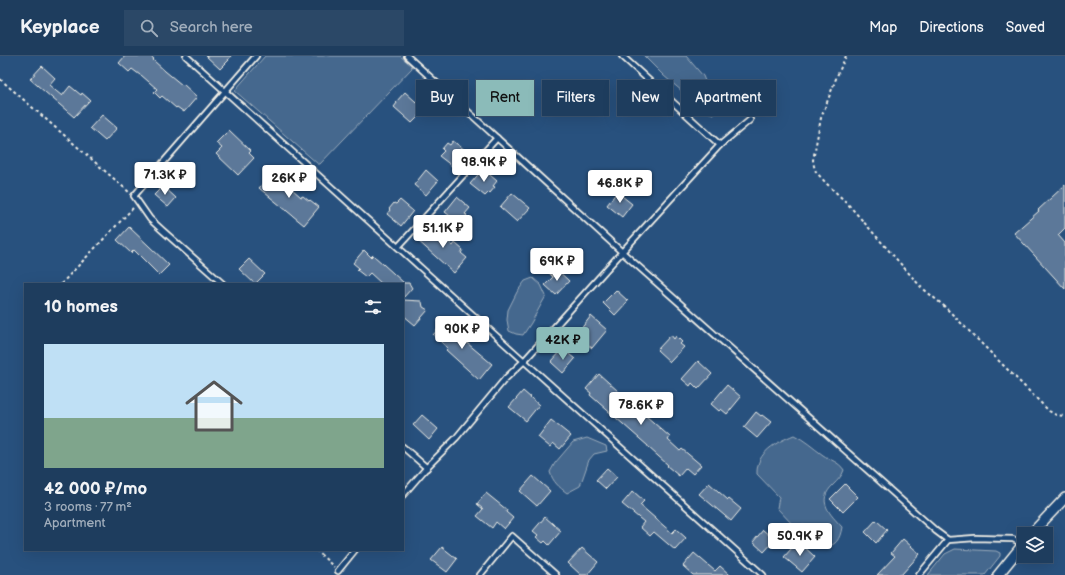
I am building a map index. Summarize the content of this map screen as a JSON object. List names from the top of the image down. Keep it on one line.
{"page":{"header":"Keyplace","search":"Search here","nav":["Map","Directions","Saved"],"chip":["Buy","Rent","Filters","New","Apartment"],"price":["98.9K ₽","71.3K ₽","26K ₽","46.8K ₽","51.1K ₽","69K ₽","90K ₽","42K ₽","78.6K ₽","50.9K ₽"],"heading":"10 homes","list":[{"name":"42 000 ₽/mo","note":"3 rooms · 77 m² · Apartment"}]}}
